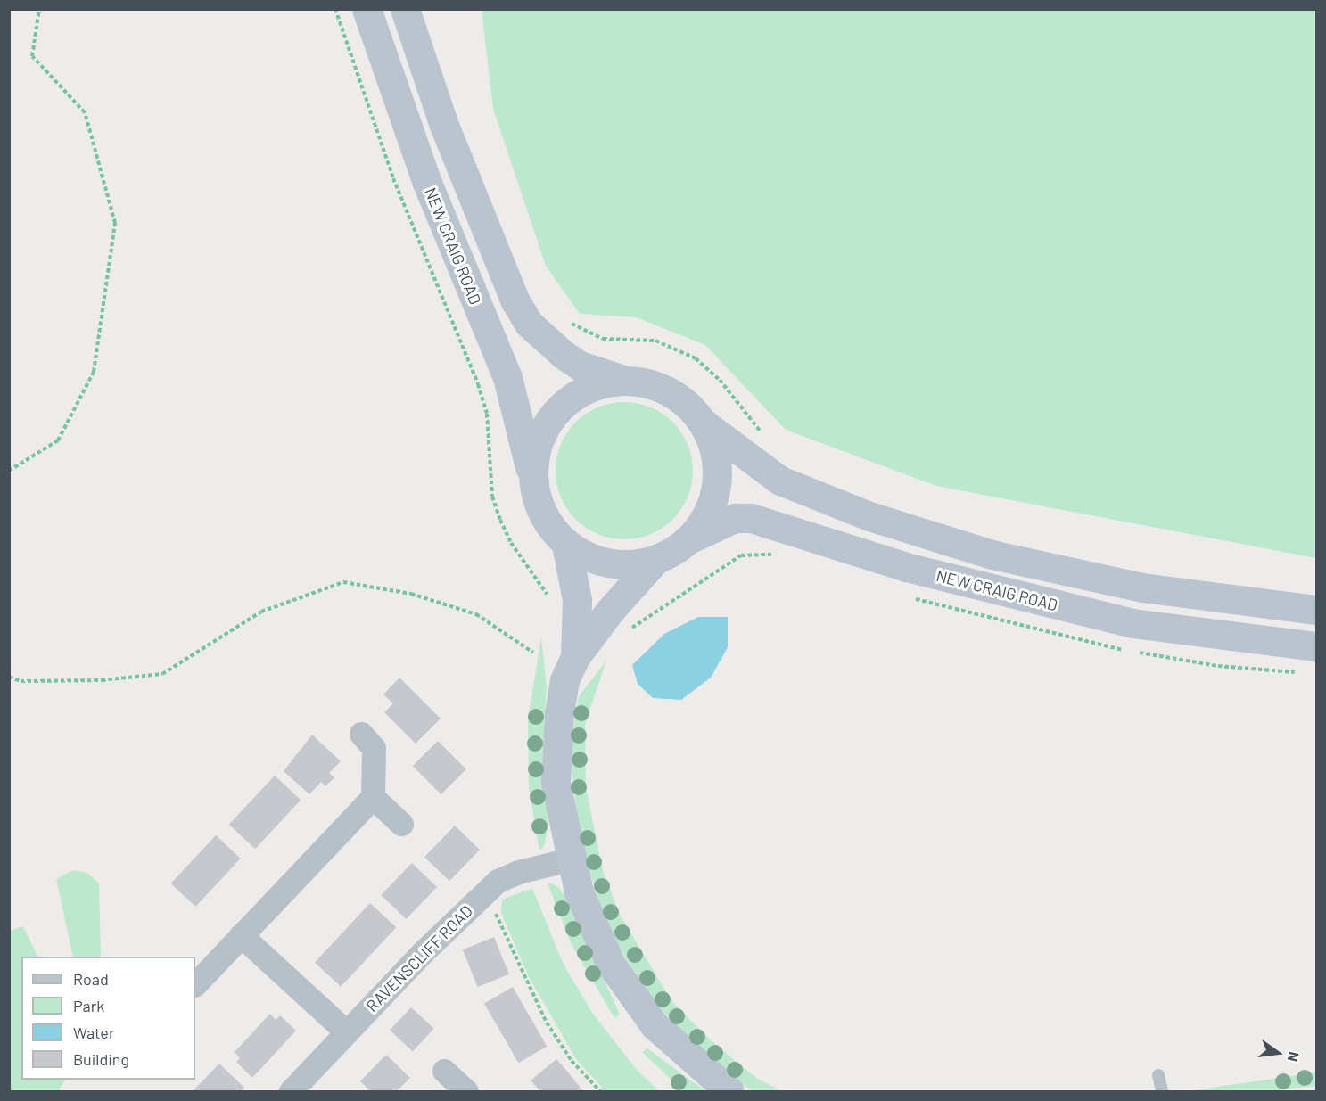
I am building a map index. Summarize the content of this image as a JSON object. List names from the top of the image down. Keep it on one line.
{"streets":{"street":["NEW CRAIG ROAD","RAVENSCLIFF ROAD"]},"legend":["Road","Park","Water","Building"],"north":"right"}
